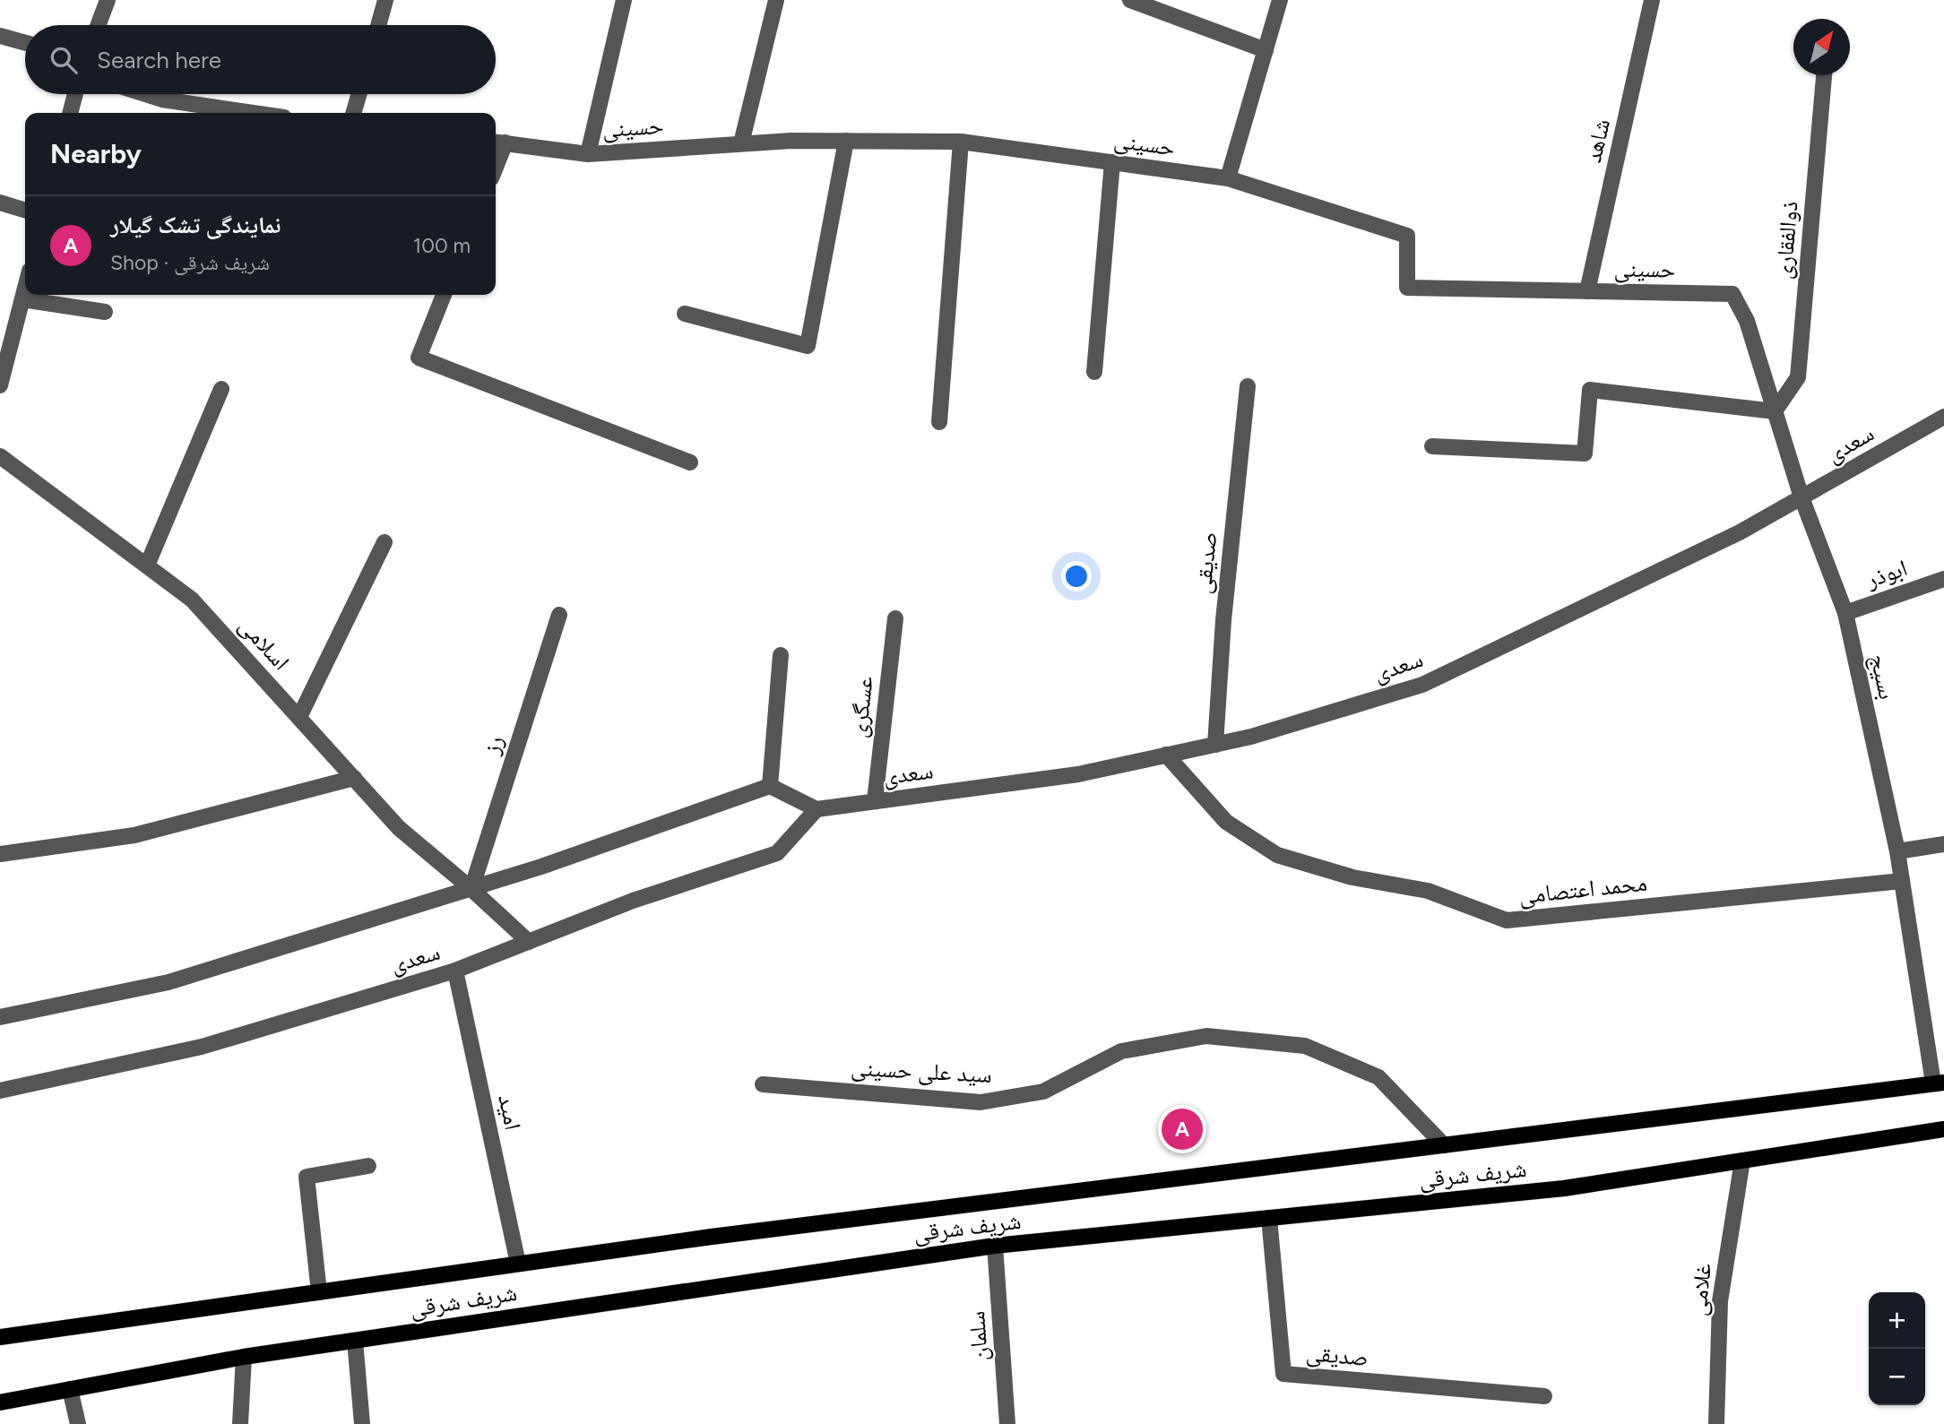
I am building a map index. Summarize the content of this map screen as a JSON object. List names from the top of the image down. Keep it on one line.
{"streets":{"main road":["شریف شرقی"],"street":["حسینی","شاهد","ذوالفقاری","سعدی","صدیقی","ابوذر","اسلامی","بسیج","عسگری","رز","محمد اعتصامی","سید علی حسینی","امید","غلامی","سلمان"]},"crossings":[["حسینی","شاهد"],["حسینی","بسیج"],["ذوالفقاری","بسیج"],["سعدی","صدیقی"],["سعدی","اسلامی"],["سعدی","بسیج"],["سعدی","عسگری"],["سعدی","رز"],["سعدی","محمد اعتصامی"],["سعدی","امید"],["صدیقی","شریف شرقی"],["ابوذر","بسیج"],["اسلامی","رز"],["بسیج","محمد اعتصامی"],["بسیج","شریف شرقی"],["سید علی حسینی","شریف شرقی"],["امید","شریف شرقی"],["شریف شرقی","غلامی"],["شریف شرقی","سلمان"]],"north":"top right","page":{"search":"Search here","heading":"Nearby","list":[{"mark":"A","name":"نمایندگی تشک گیلار","note":"Shop · شریف شرقی","value":"100 m"}],"pins":"A","map_buttons":["+","−"]}}
